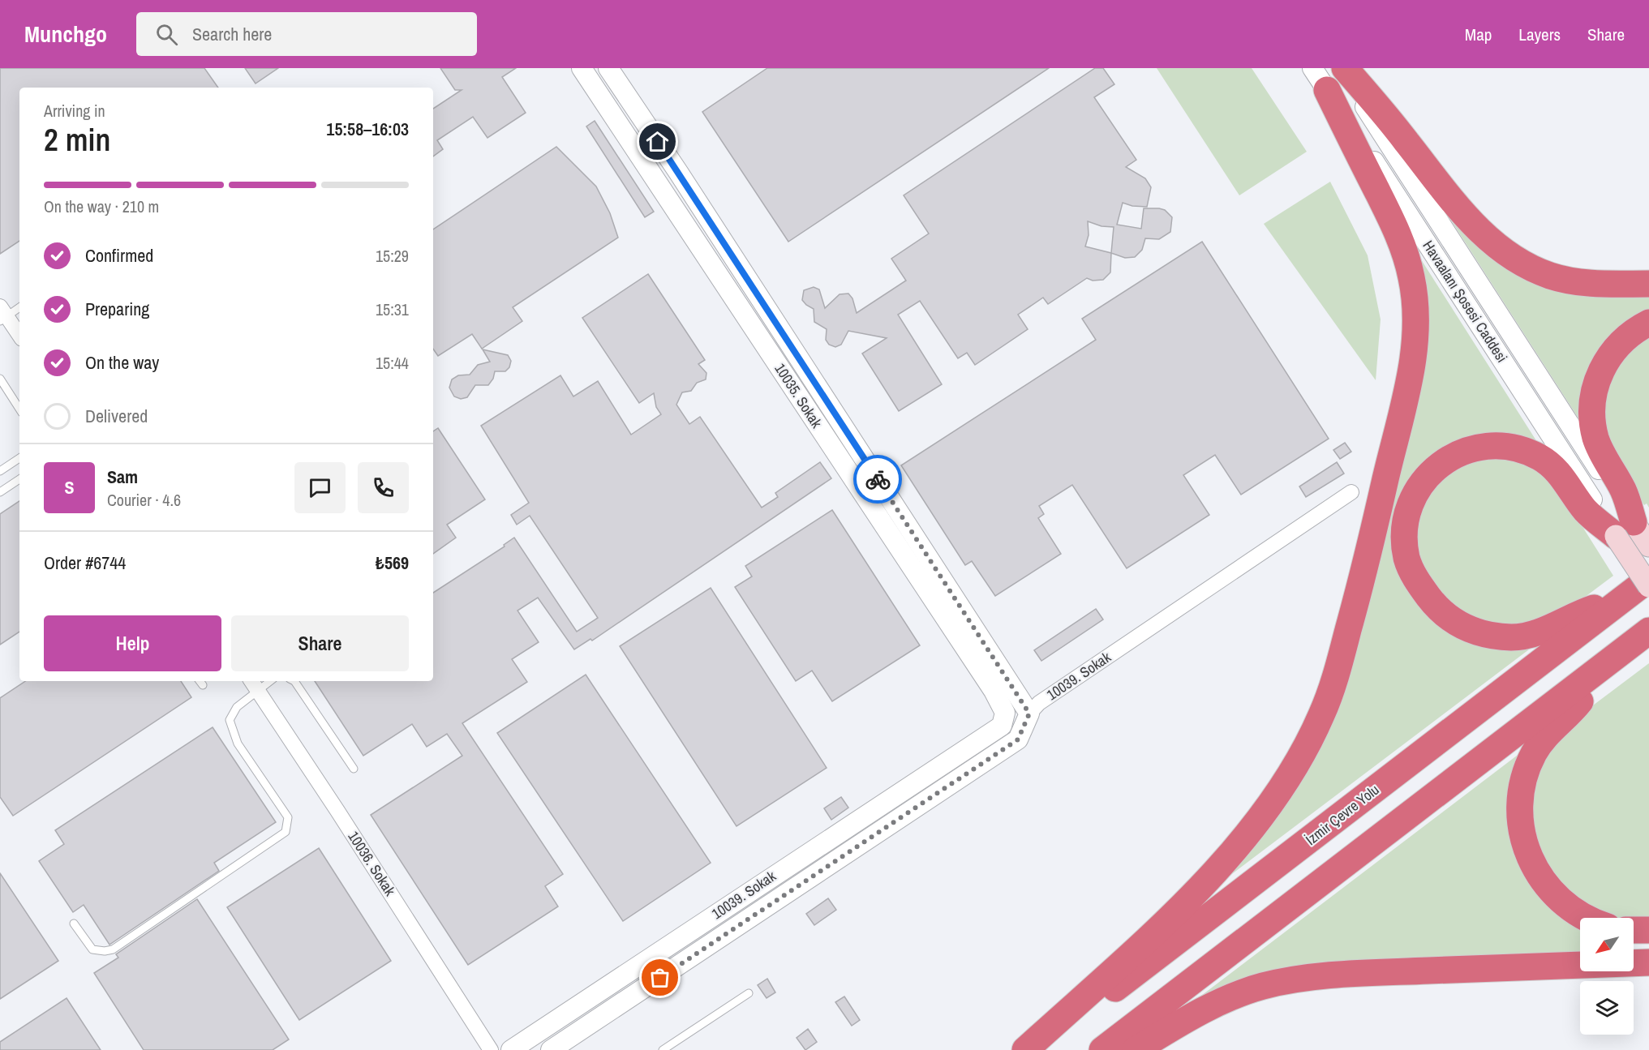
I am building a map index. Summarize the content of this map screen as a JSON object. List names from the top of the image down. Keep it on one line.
{"streets":{"highway":["İzmir Çevre Yolu"],"street":["Havaalanı Şosesi Caddesi","10035. Sokak","10039. Sokak","10036. Sokak"]},"crossings":[["10035. Sokak","10039. Sokak"]],"north":"bottom left","page":{"header":"Munchgo","search":"Search here","nav":["Map","Layers","Share"],"heading":["2 min","Arriving in","15:58–16:03"],"panel":["Sam","Courier · 4.6","Order #6744","₺569"],"bar":"On the way · 210 m","list":[["Confirmed","15:29"],["Preparing","15:31"],["On the way","15:44"],"Delivered"],"round":"S","buttons":["Help","Share"]}}
